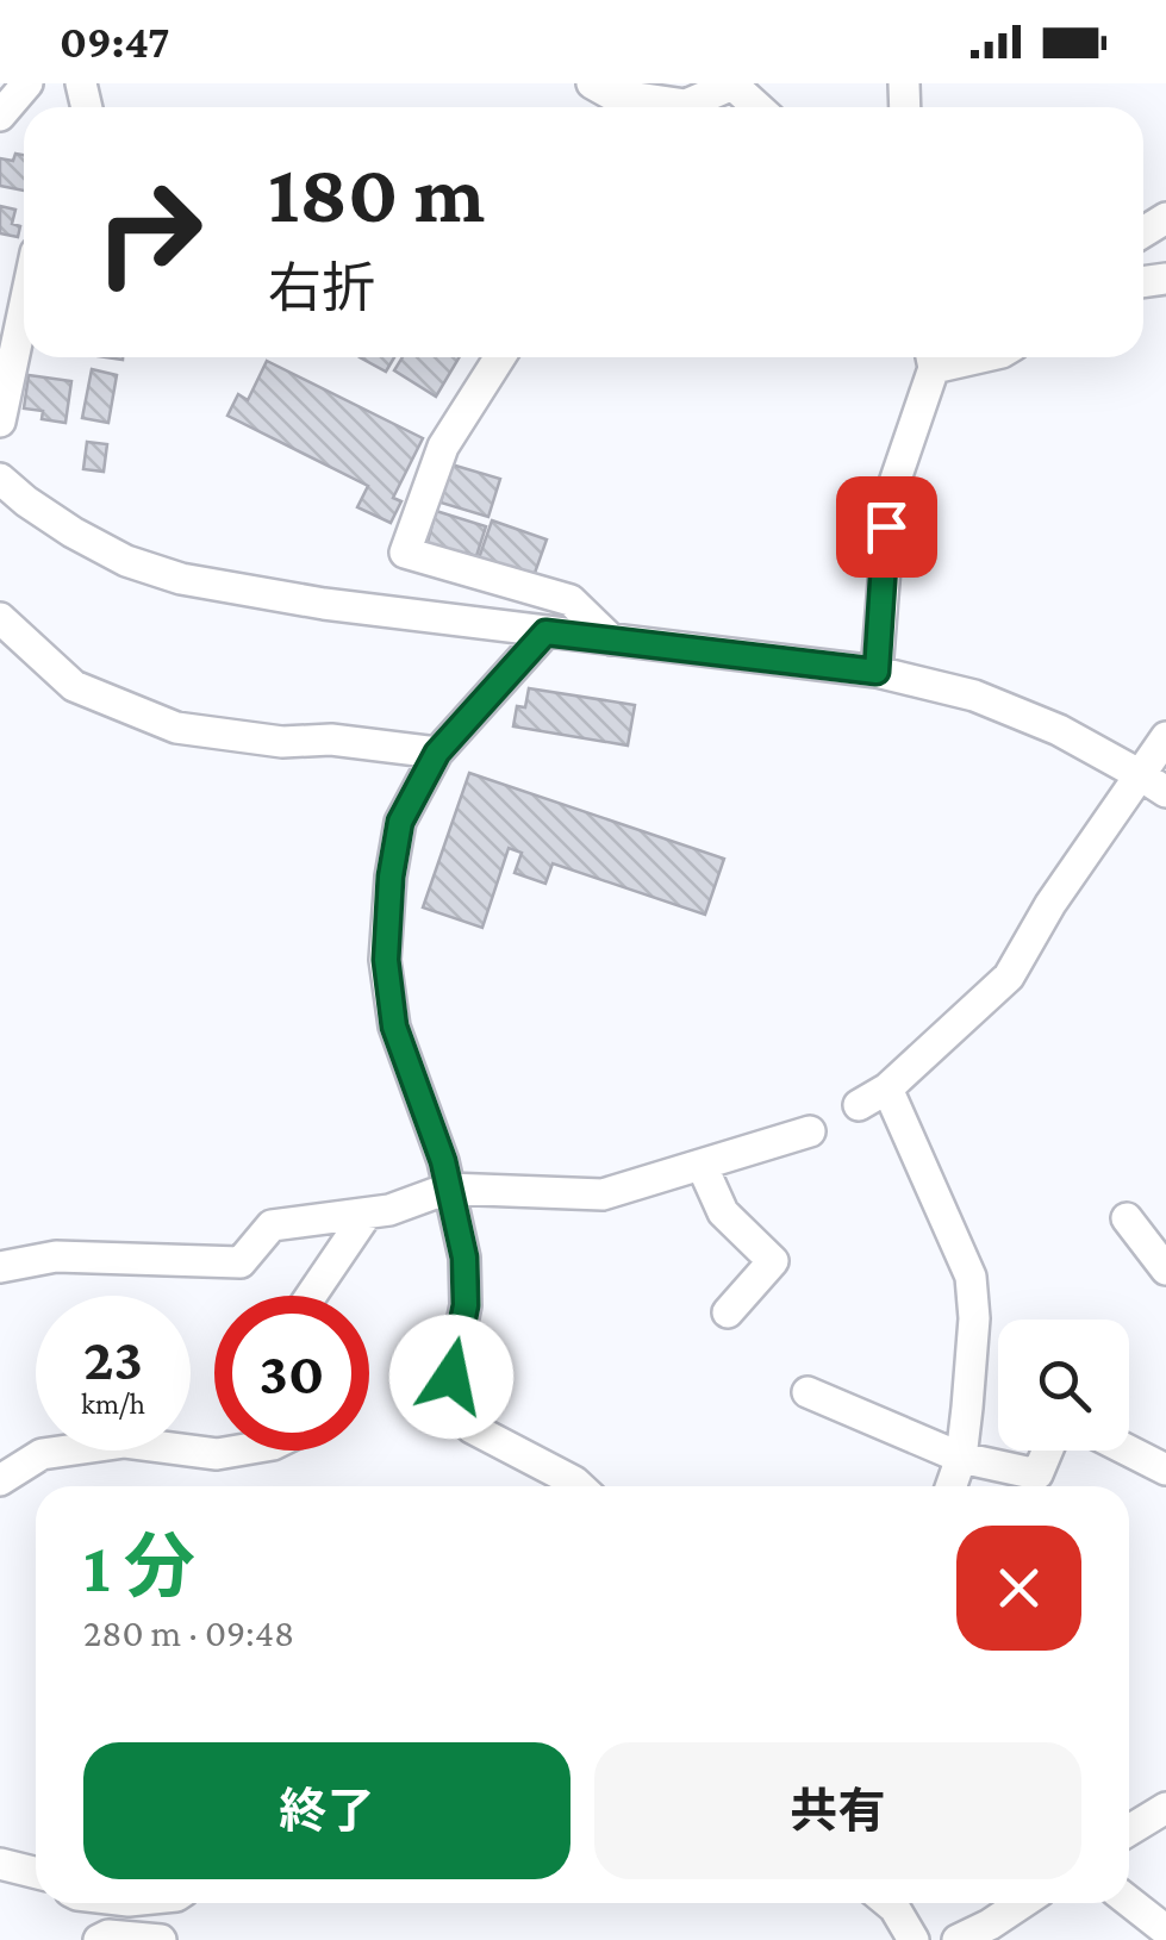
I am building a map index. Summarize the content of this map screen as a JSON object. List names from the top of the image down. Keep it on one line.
{"page":{"status":"09:47","turn":["180 m","右折"],"speed":"23 km/h","limit":"30","heading":["1 分","280 m · 09:48"],"buttons":["終了","共有"]}}
